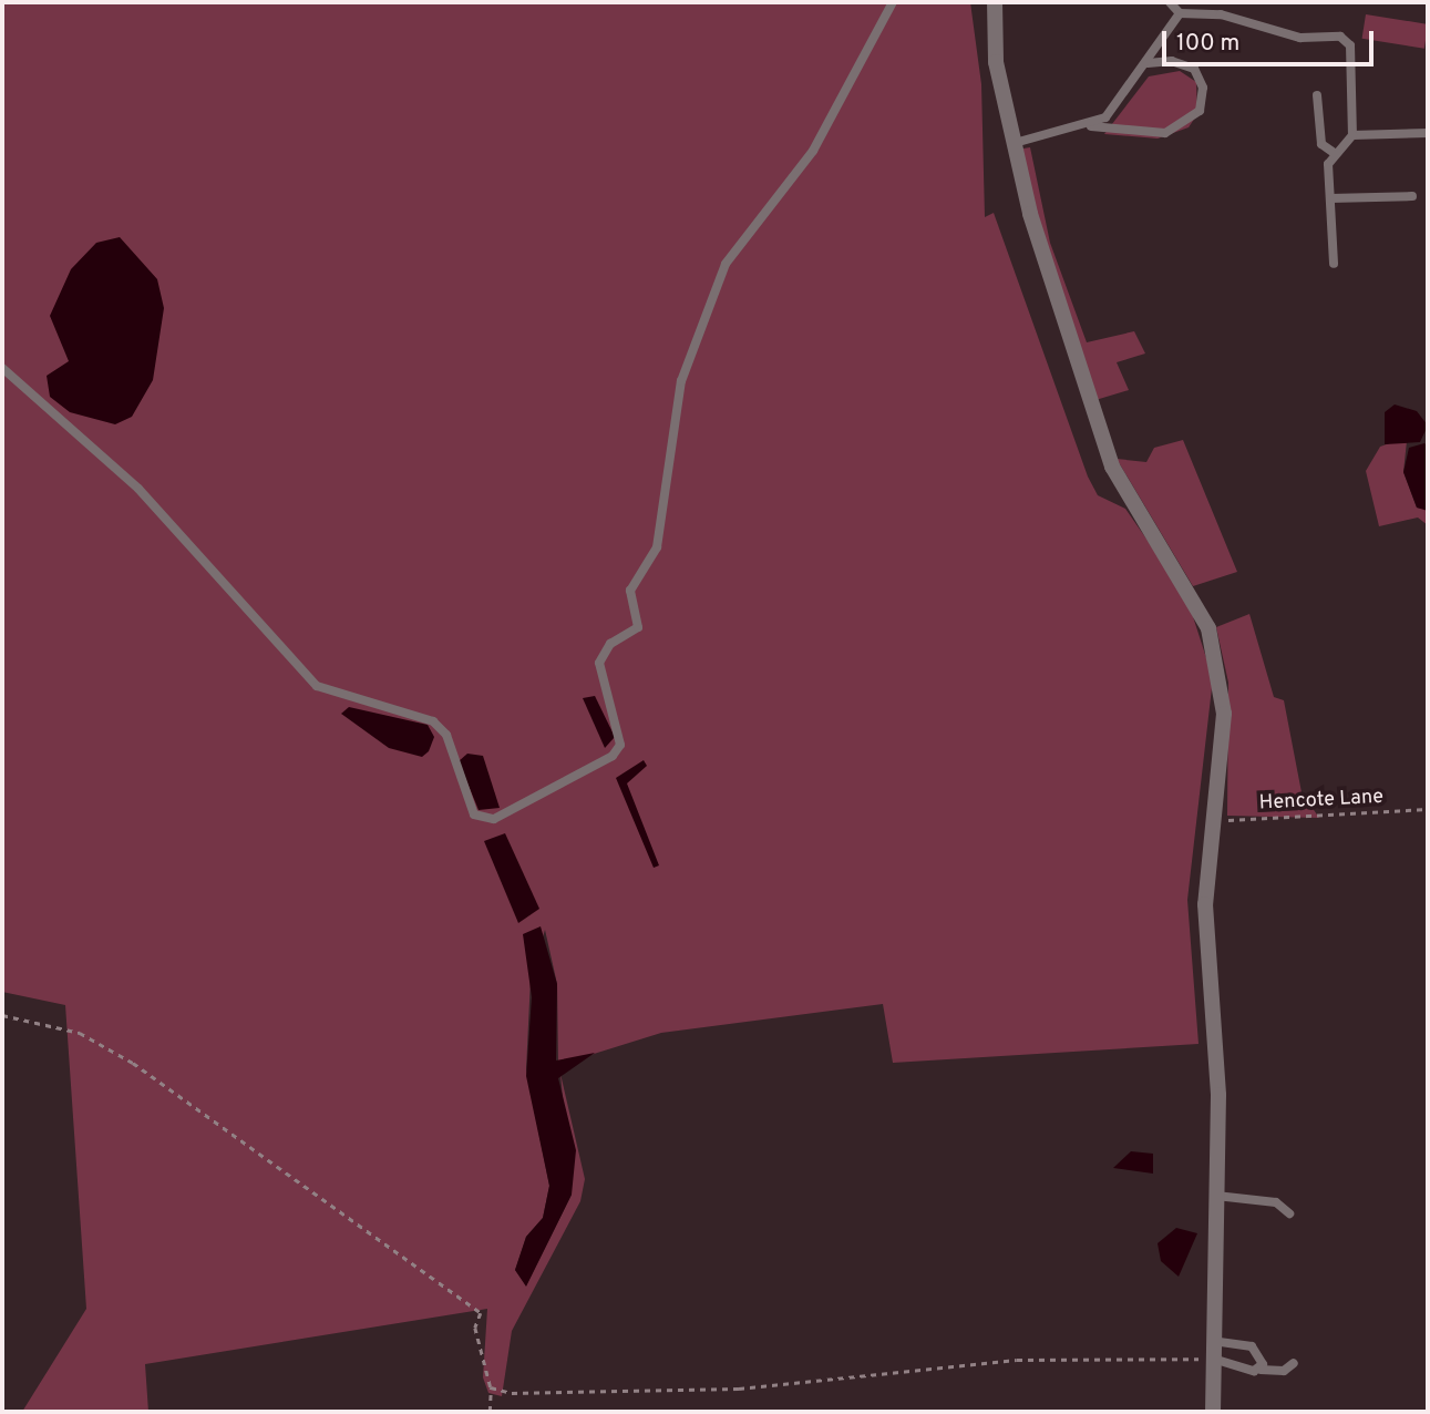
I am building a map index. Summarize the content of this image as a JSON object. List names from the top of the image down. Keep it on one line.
{"streets":{"path":["Hencote Lane"]},"scale_bar":"100 m"}
